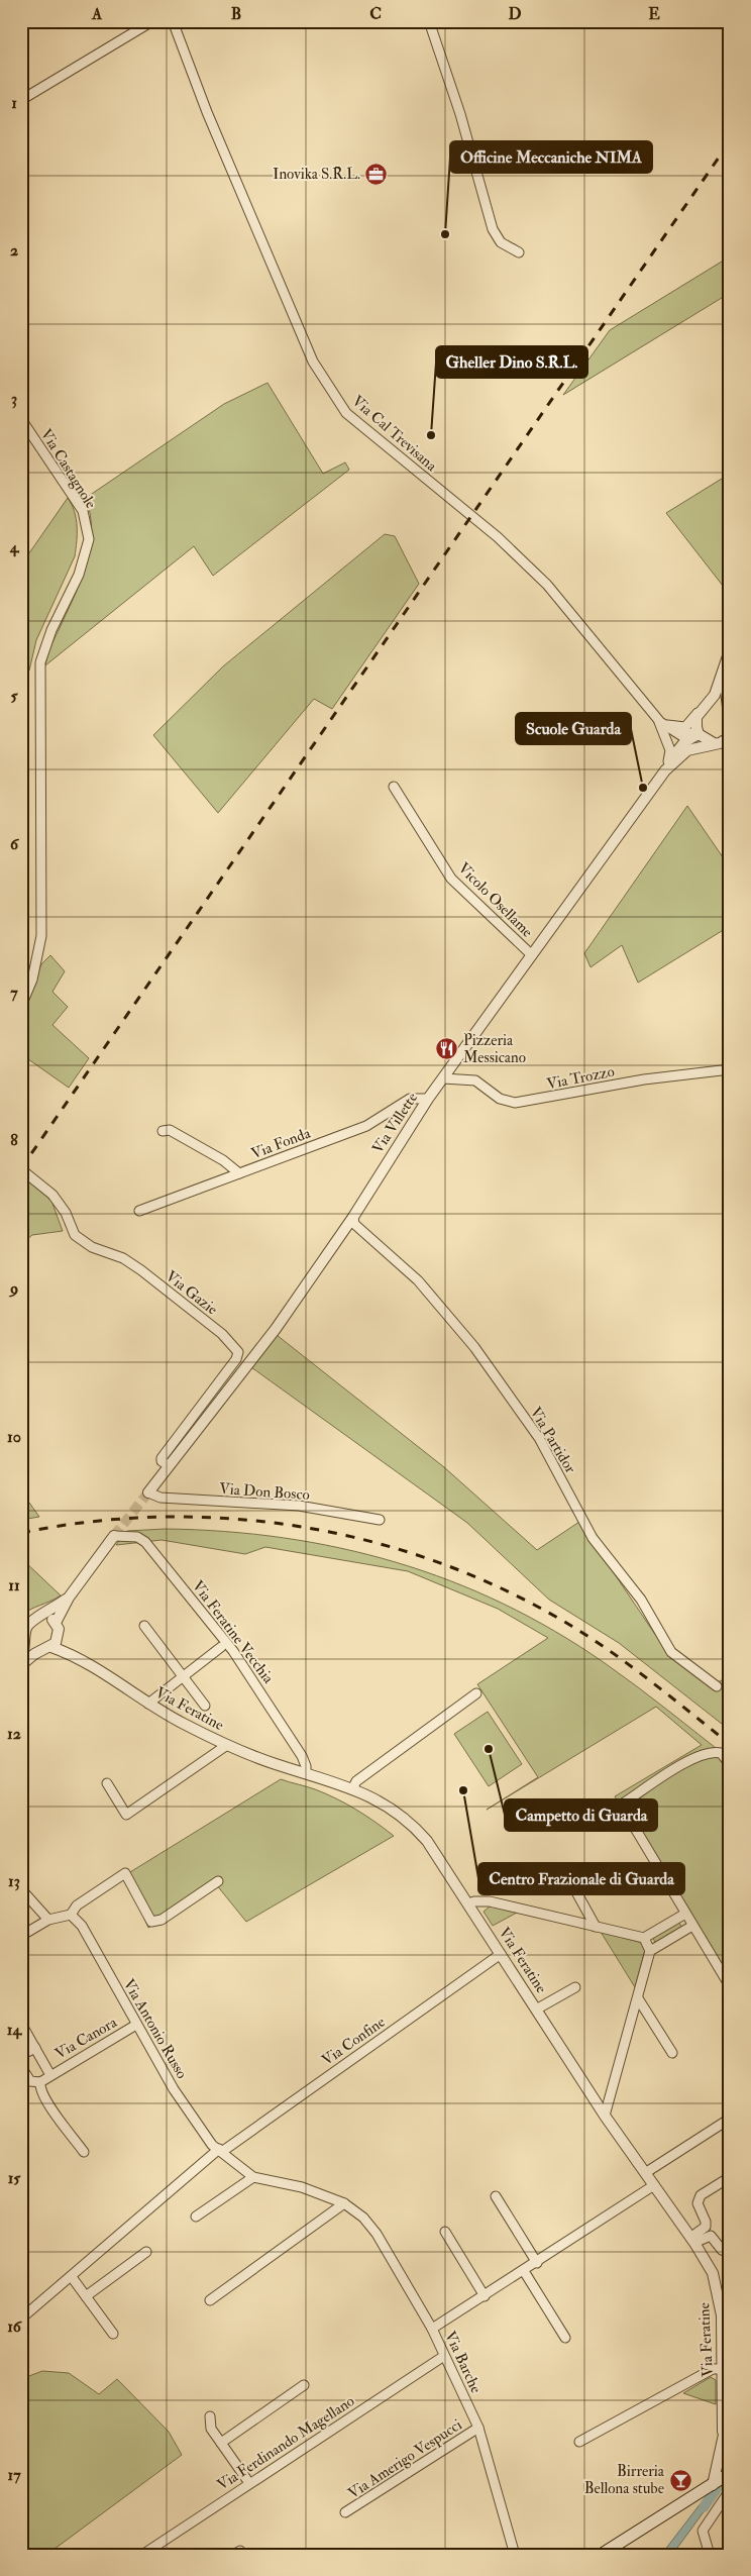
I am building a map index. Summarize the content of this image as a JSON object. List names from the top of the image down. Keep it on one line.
{"streets":{"street":["Via Cal Trevisana","Via Castagnole","Vicolo Osellame","Via Trozzo","Via Villette","Via Fonda","Via Gazie","Via Partidor","Via Don Bosco","Via Feratine Vecchia","Via Feratine","Via Antonio Russo","Via Canora","Via Confine","Via Barche","Via Ferdinando Magellano","Via Amerigo Vespucci"]},"crossings":[["Via Cal Trevisana","Via Villette"],["Vicolo Osellame","Via Villette"],["Via Trozzo","Via Villette"],["Via Villette","Via Fonda"],["Via Villette","Via Gazie"],["Via Villette","Via Partidor"],["Via Villette","Via Don Bosco"],["Via Feratine Vecchia","Via Feratine"],["Via Feratine","Via Confine"],["Via Antonio Russo","Via Canora"],["Via Antonio Russo","Via Confine"],["Via Antonio Russo","Via Barche"],["Via Confine","Via Barche"],["Via Barche","Via Ferdinando Magellano"],["Via Barche","Via Amerigo Vespucci"]],"places":{"office":["Inovika S.R.L."],"other":["Officine Meccaniche NIMA","Gheller Dino S.R.L.","Scuole Guarda","Campetto di Guarda","Centro Frazionale di Guarda"],"restaurant":["Pizzeria Messicano"],"bar":["Birreria Bellona stube"]},"grid":{"columns":["A","B","C","D","E"],"rows":["1","2","3","4","5","6","7","8","9","10","11","12","13","14","15","16","17"]}}
